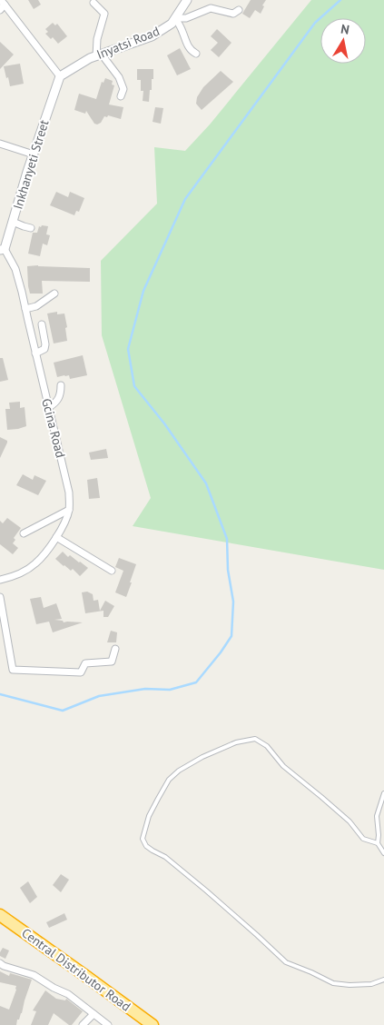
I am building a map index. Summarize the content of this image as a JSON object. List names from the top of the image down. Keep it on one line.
{"streets":{"highway":["Central Distributor Road"],"street":["Inyatsi Road","Inkhanyeti Street","Gcina Road"]},"crossings":[["Inyatsi Road","Inkhanyeti Street"],["Inkhanyeti Street","Gcina Road"]],"north":"top"}
